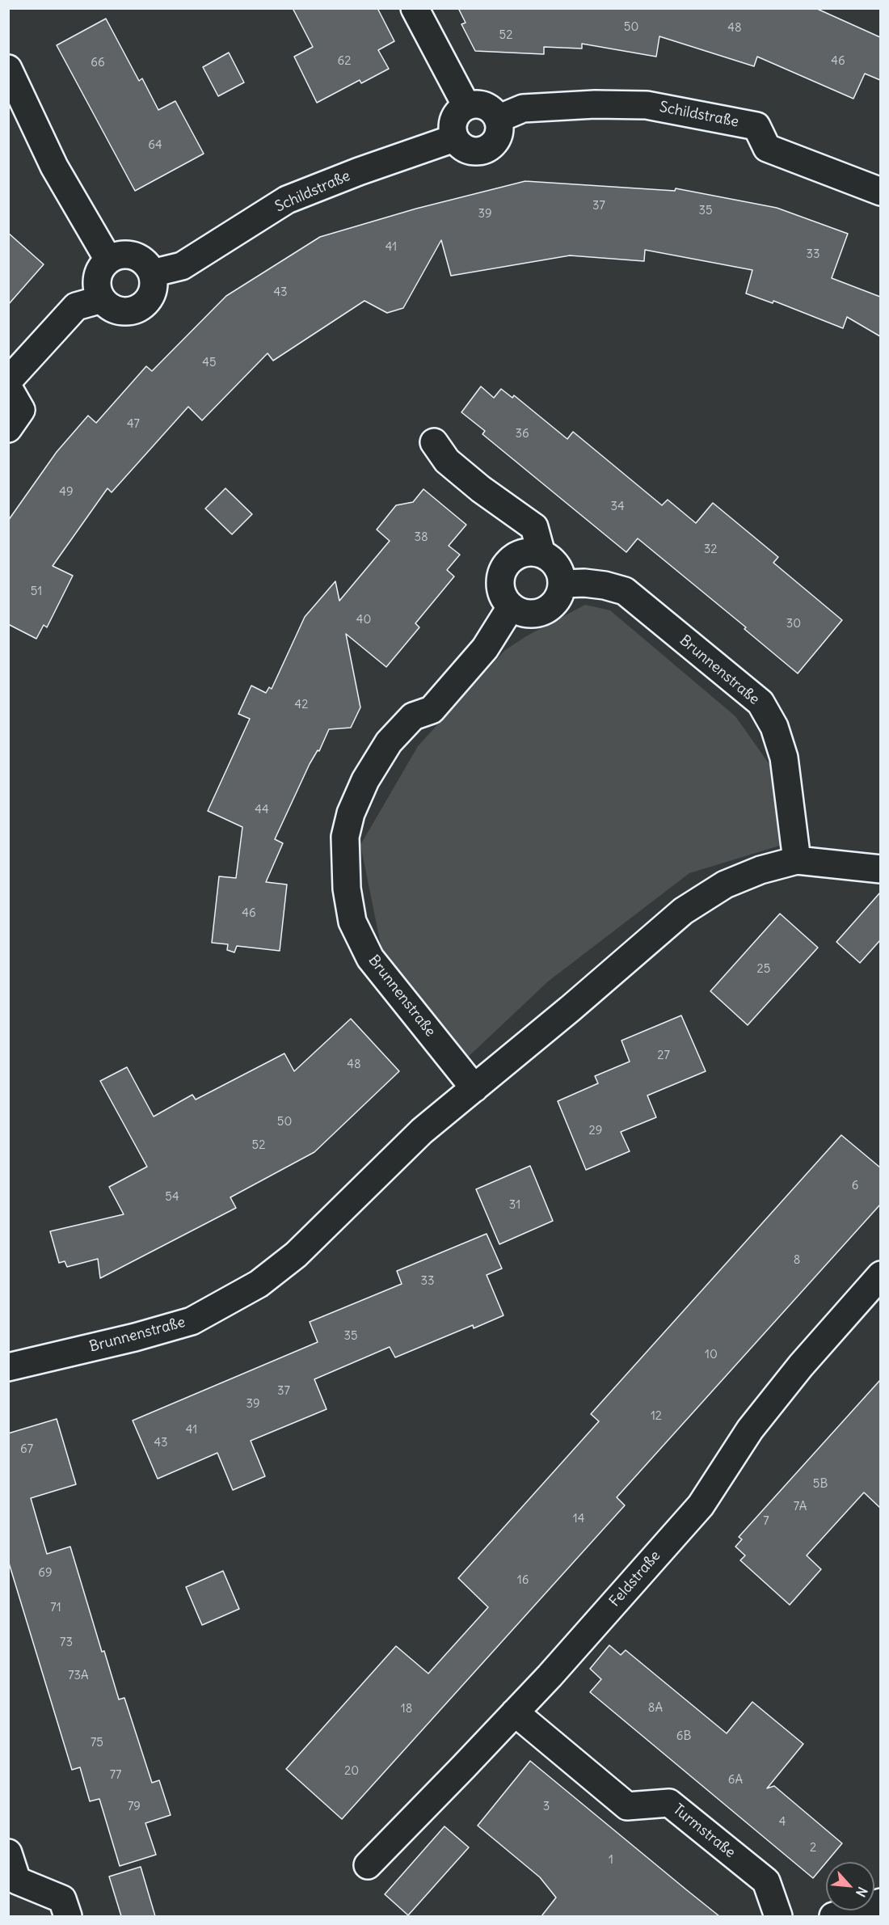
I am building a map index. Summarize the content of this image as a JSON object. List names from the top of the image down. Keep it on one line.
{"streets":{"street":["Schildstraße","Brunnenstraße","Feldstraße","Turmstraße"]},"crossings":[["Feldstraße","Turmstraße"]],"house_numbers":["50","48","52","62","46","66","64","37","35","39","41","33","43","45","47","36","49","34","38","32","51","40","30","42","44","46","25","27","48","50","29","52","6","54","31","8","33","35","10","37","39","12","41","43","67","5B","7A","14","7","69","16","71","73","73A","8A","18","6B","75","20","77","6A","79","3","4","2","1"],"north":"bottom right"}
